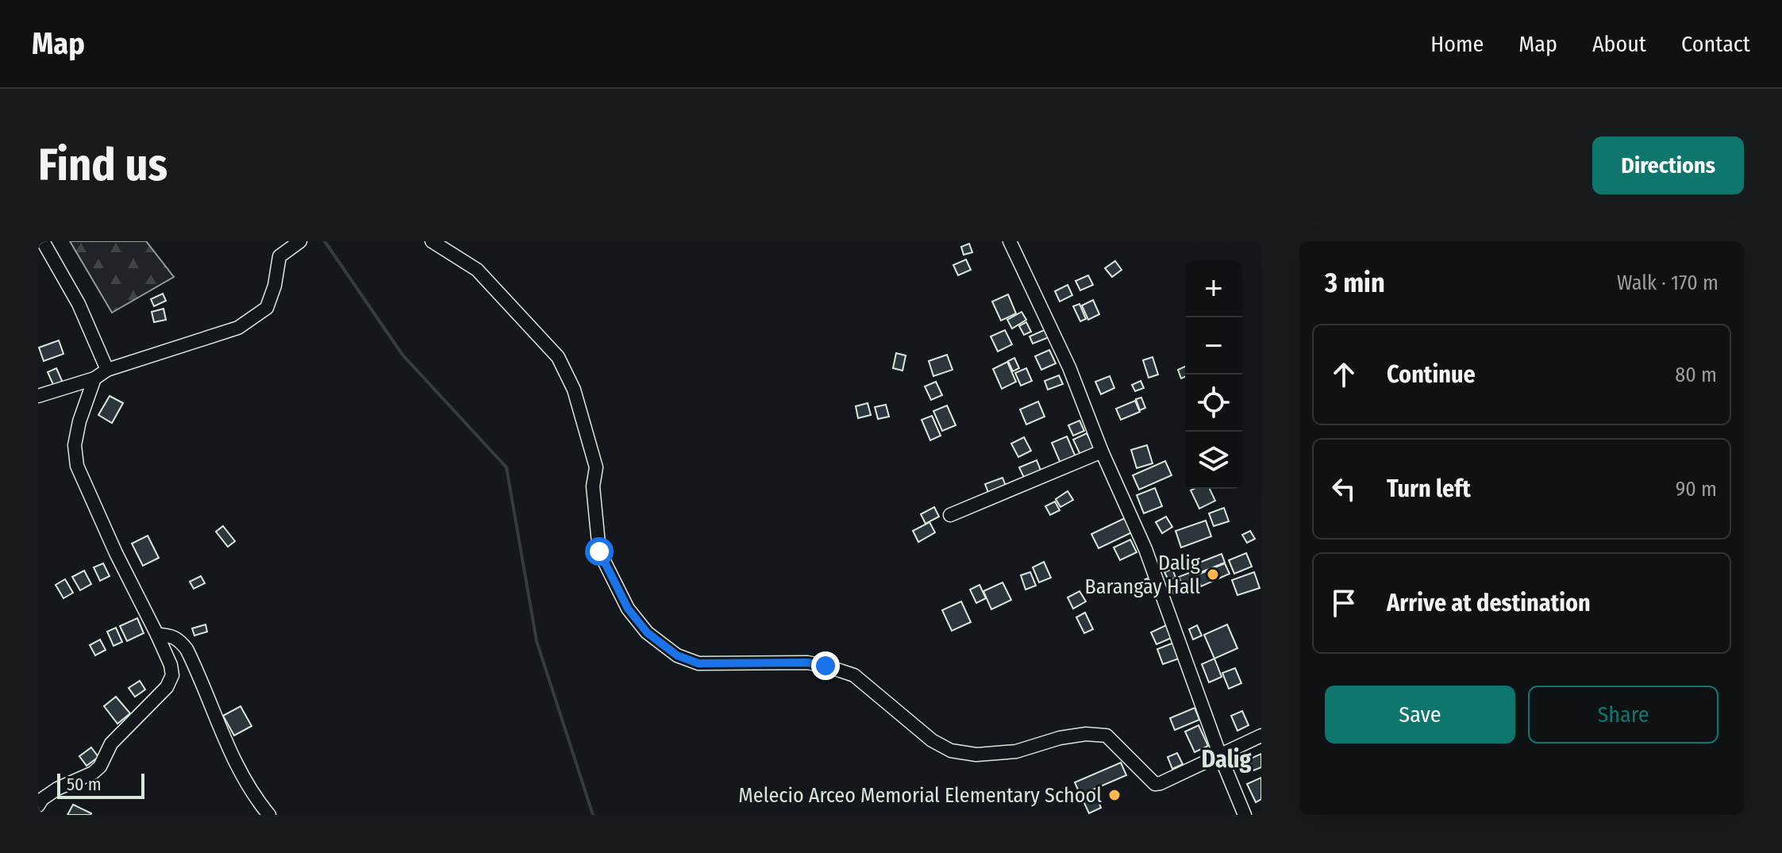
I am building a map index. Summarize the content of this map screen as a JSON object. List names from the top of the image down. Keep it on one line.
{"districts":["Dalig"],"places":["Dalig Barangay Hall","Melecio Arceo Memorial Elementary School"],"scale_bar":"50 m","page":{"header":"Map","nav":["Home","Map","About","Contact"],"buttons":["Directions",["Save","Share"]],"title":"Find us","heading":["3 min","Walk · 170 m"],"map_buttons":["+","−"],"list":[["Continue","80 m"],["Turn left","90 m"],"Arrive at destination"],"scale":"50 m"}}
